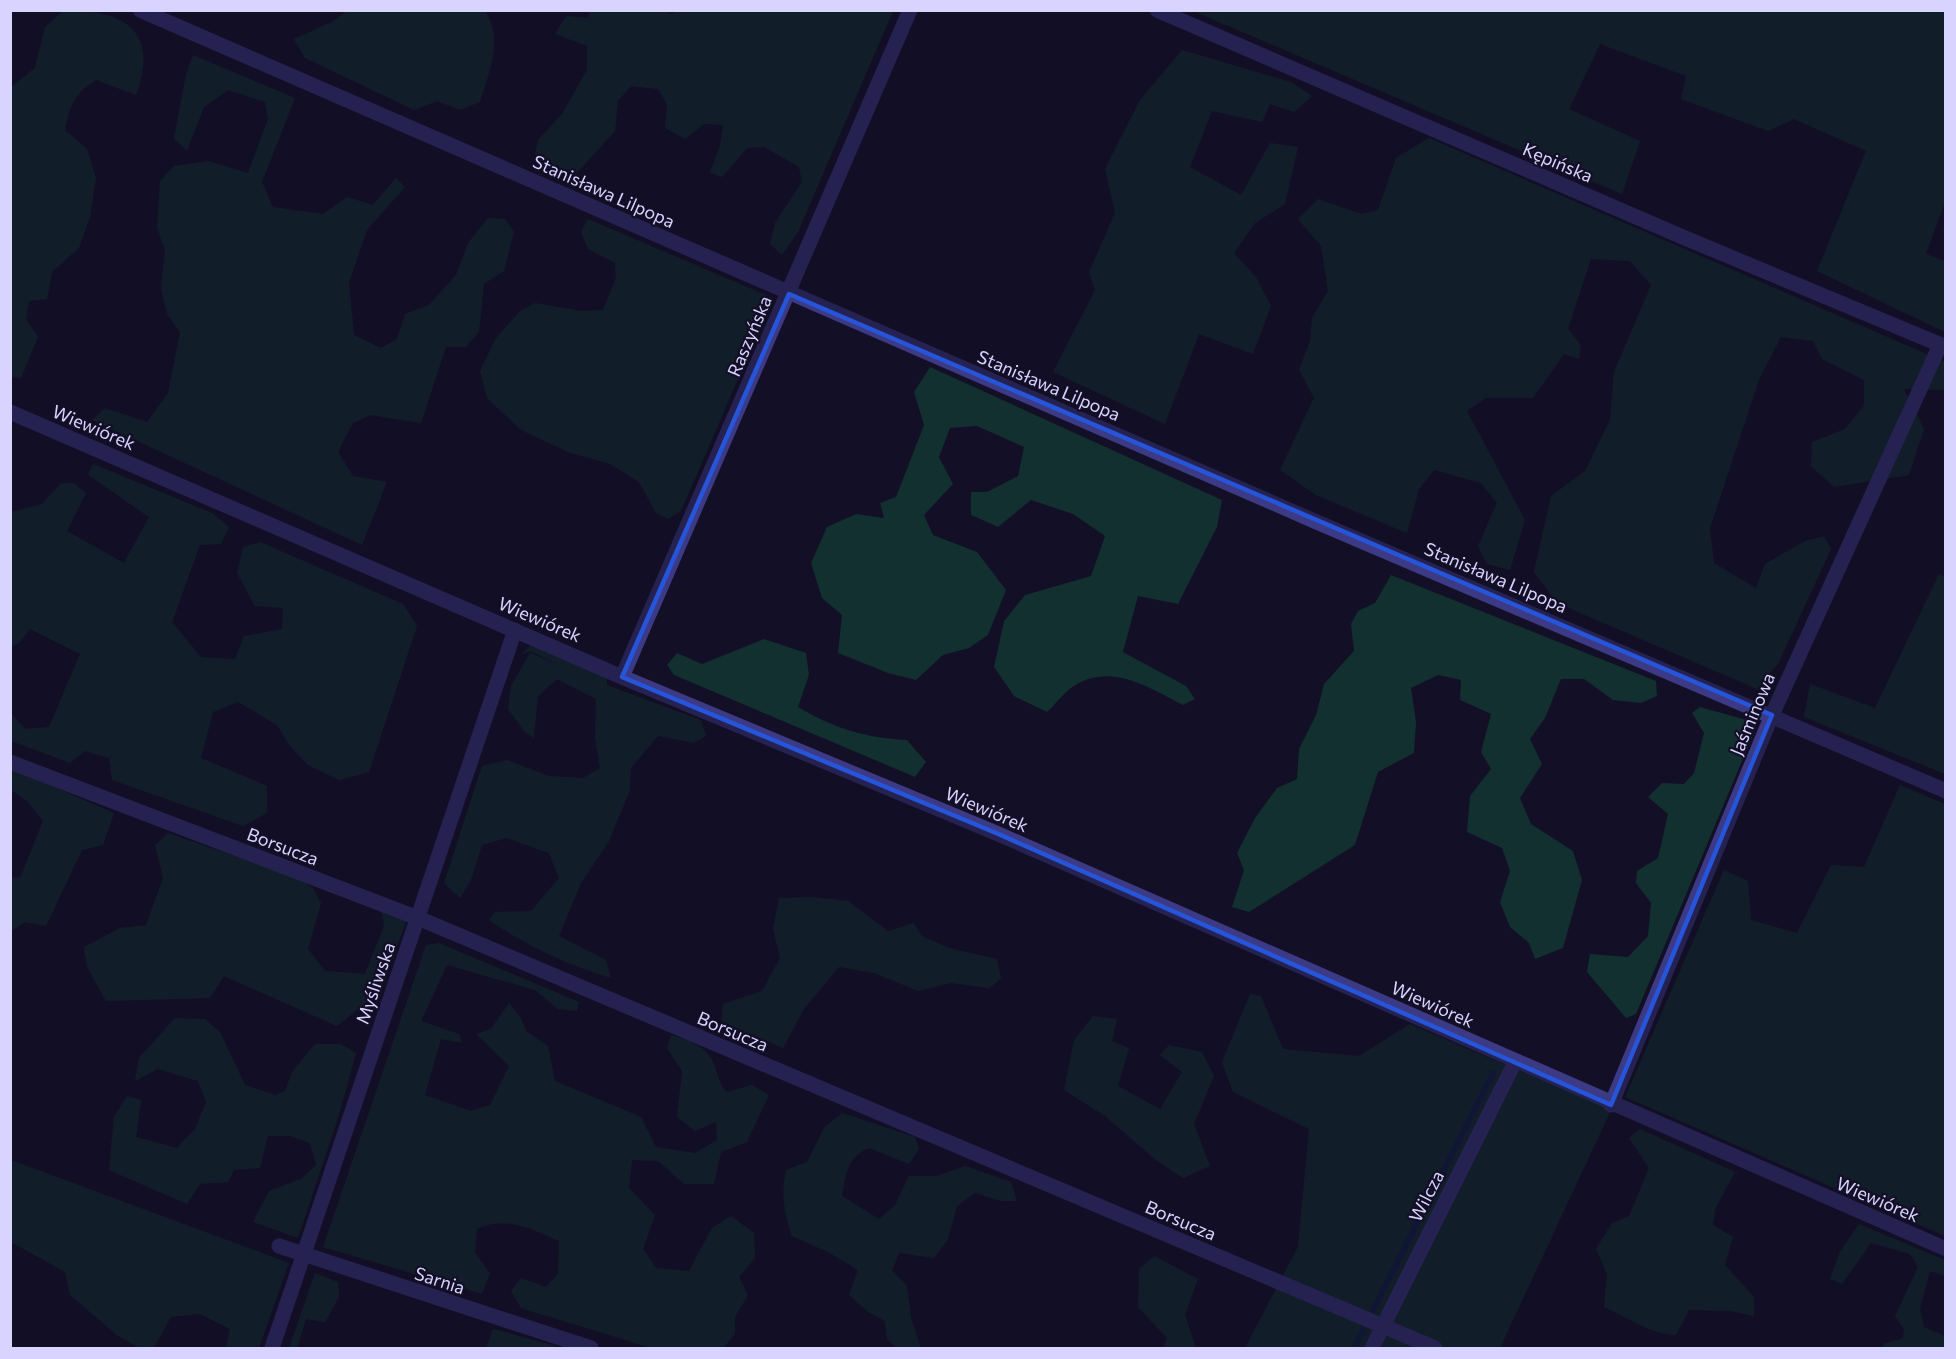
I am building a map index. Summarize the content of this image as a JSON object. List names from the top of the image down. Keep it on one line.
{"streets":{"street":["Kępińska","Stanisława Lilpopa","Raszyńska","Wiewiórek","Jaśminowa","Borsucza","Myśliwska","Wilcza","Sarnia"]},"crossings":[["Kępińska","Jaśminowa"],["Stanisława Lilpopa","Raszyńska"],["Stanisława Lilpopa","Jaśminowa"],["Raszyńska","Wiewiórek"],["Wiewiórek","Jaśminowa"],["Wiewiórek","Myśliwska"],["Wiewiórek","Wilcza"],["Borsucza","Myśliwska"],["Borsucza","Wilcza"],["Myśliwska","Sarnia"]]}
